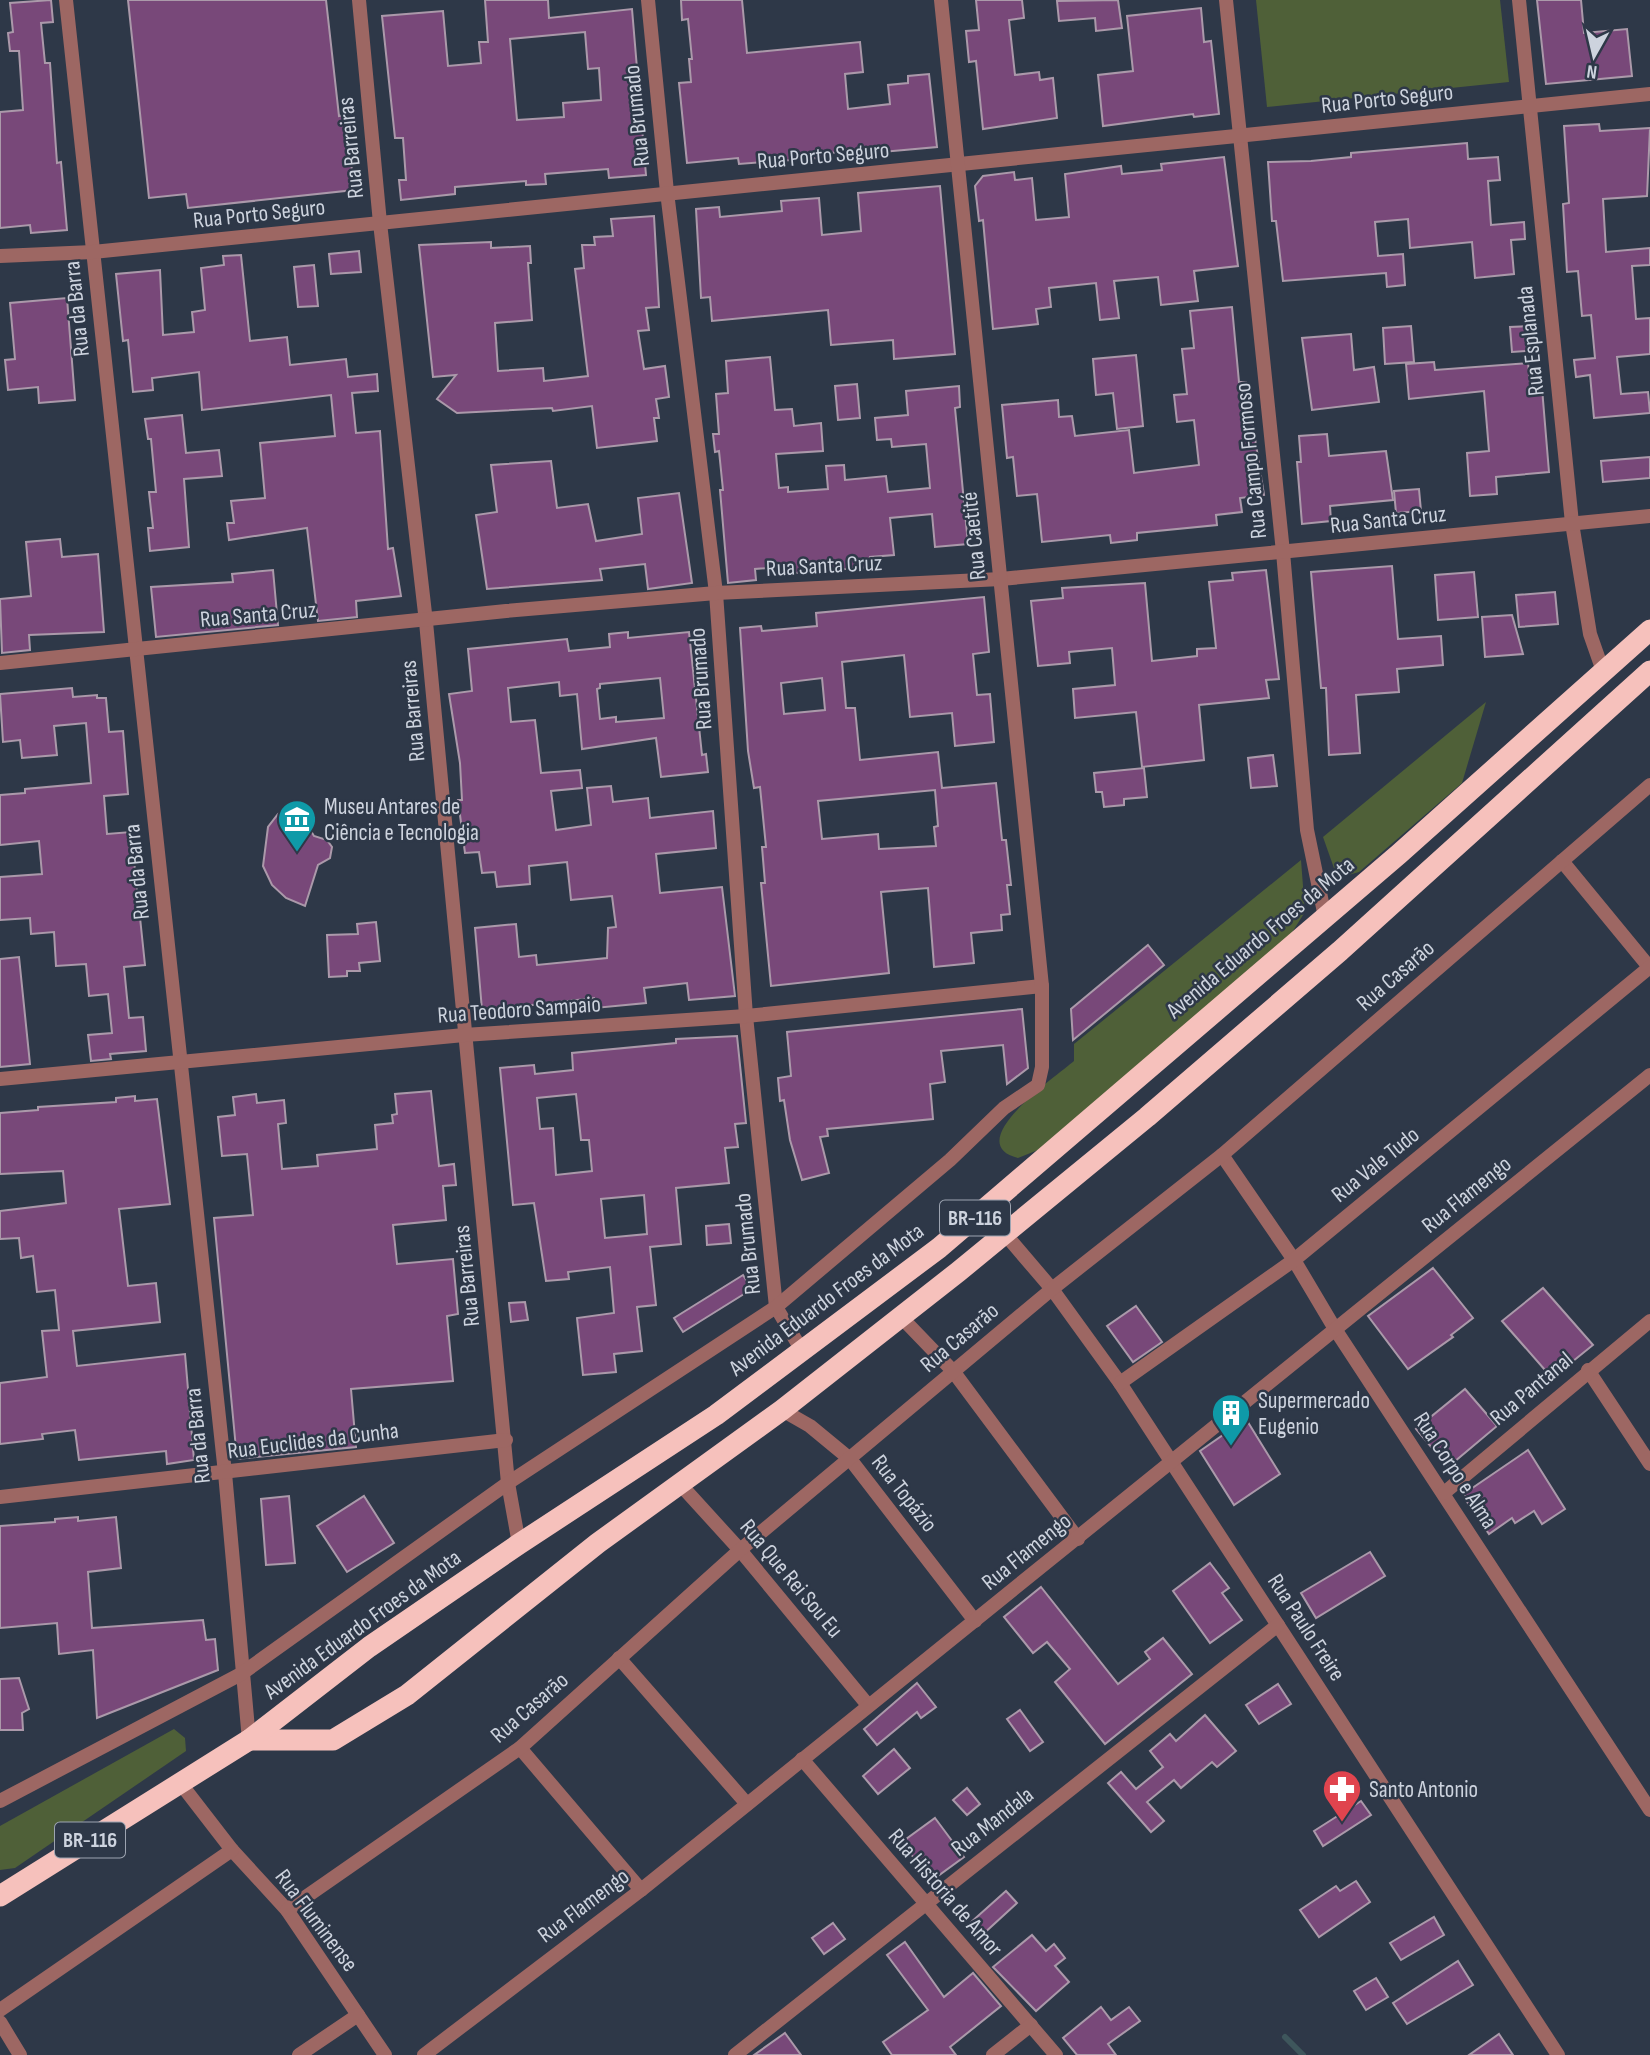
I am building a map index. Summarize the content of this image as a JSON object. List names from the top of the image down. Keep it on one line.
{"streets":{"highway":["Avenida Eduardo Froes da Mota","BR-116"],"street":["Rua Porto Seguro","Rua Brumado","Rua Barreiras","Rua da Barra","Rua Esplanada","Rua Campo Formoso","Rua Santa Cruz","Rua Caetité","Rua Casarão","Rua Teodoro Sampaio","Rua Vale Tudo","Rua Flamengo","Rua Pantanal","Rua Euclides da Cunha","Rua Corpo e Alma","Rua Topázio","Rua Que Rei Sou Eu","Rua Paulo Freire","Rua Mandala","Rua Historia de Amor","Rua Fluminense"]},"crossings":[["Rua Porto Seguro","Rua Brumado"],["Rua Porto Seguro","Rua Barreiras"],["Rua Porto Seguro","Rua da Barra"],["Rua Porto Seguro","Rua Esplanada"],["Rua Porto Seguro","Rua Campo Formoso"],["Rua Porto Seguro","Rua Caetité"],["Rua Brumado","Rua Santa Cruz"],["Rua Brumado","Rua Caetité"],["Rua Brumado","Avenida Eduardo Froes da Mota"],["Rua Brumado","Rua Teodoro Sampaio"],["Rua Barreiras","Rua Santa Cruz"],["Rua Barreiras","Avenida Eduardo Froes da Mota"],["Rua Barreiras","Rua Teodoro Sampaio"],["Rua Barreiras","Rua Euclides da Cunha"],["Rua da Barra","Rua Santa Cruz"],["Rua da Barra","Avenida Eduardo Froes da Mota"],["Rua da Barra","Rua Teodoro Sampaio"],["Rua da Barra","Rua Euclides da Cunha"],["Rua Esplanada","Rua Santa Cruz"],["Rua Esplanada","Avenida Eduardo Froes da Mota"],["Rua Campo Formoso","Rua Santa Cruz"],["Rua Campo Formoso","Avenida Eduardo Froes da Mota"],["Rua Santa Cruz","Rua Caetité"],["Rua Caetité","Rua Teodoro Sampaio"],["Avenida Eduardo Froes da Mota","Rua Fluminense"],["Rua Casarão","Rua Corpo e Alma"],["Rua Casarão","Rua Topázio"],["Rua Casarão","Rua Que Rei Sou Eu"],["Rua Casarão","Rua Paulo Freire"],["Rua Casarão","Rua Fluminense"],["Rua Vale Tudo","Rua Corpo e Alma"],["Rua Vale Tudo","Rua Paulo Freire"],["Rua Flamengo","Rua Corpo e Alma"],["Rua Flamengo","Rua Topázio"],["Rua Flamengo","Rua Que Rei Sou Eu"],["Rua Flamengo","Rua Paulo Freire"],["Rua Flamengo","Rua Historia de Amor"],["Rua Pantanal","Rua Corpo e Alma"],["Rua Paulo Freire","Rua Mandala"],["Rua Mandala","Rua Historia de Amor"]],"places":{"museum":["Museu Antares de Ciência e Tecnologia"],"building":["Supermercado Eugenio"],"pharmacy":["Santo Antonio"]},"north":"bottom"}
